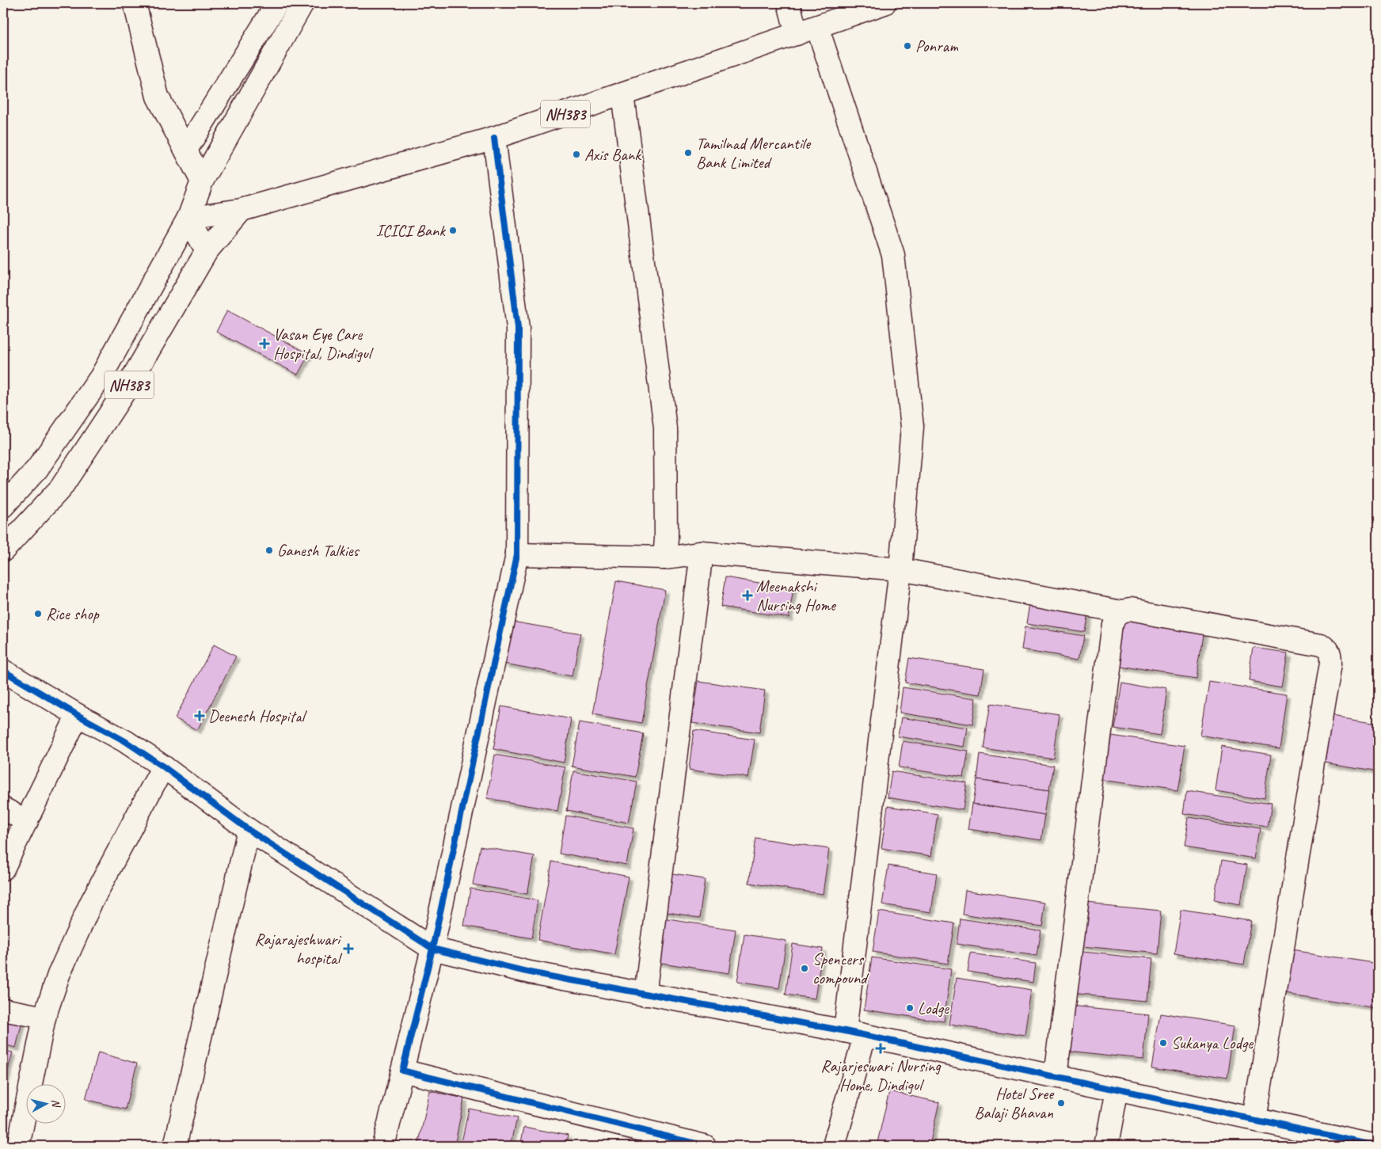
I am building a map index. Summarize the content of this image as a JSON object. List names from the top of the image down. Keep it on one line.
{"streets":{"main road":["NH383"]},"places":{"other":["Ponram","Tamilnad Mercantile Bank Limited","Axis Bank","ICICI Bank","Ganesh Talkies","Rice shop","Spencers compound","Lodge","Sukanya Lodge","Hotel Sree Balaji Bhavan"],"health":["Vasan Eye Care Hospital, Dindigul","Meenakshi Nursing Home","Deenesh Hospital","Rajarajeshwari hospital","Rajarjeswari Nursing Home, Dindigul"]},"north":"right"}
